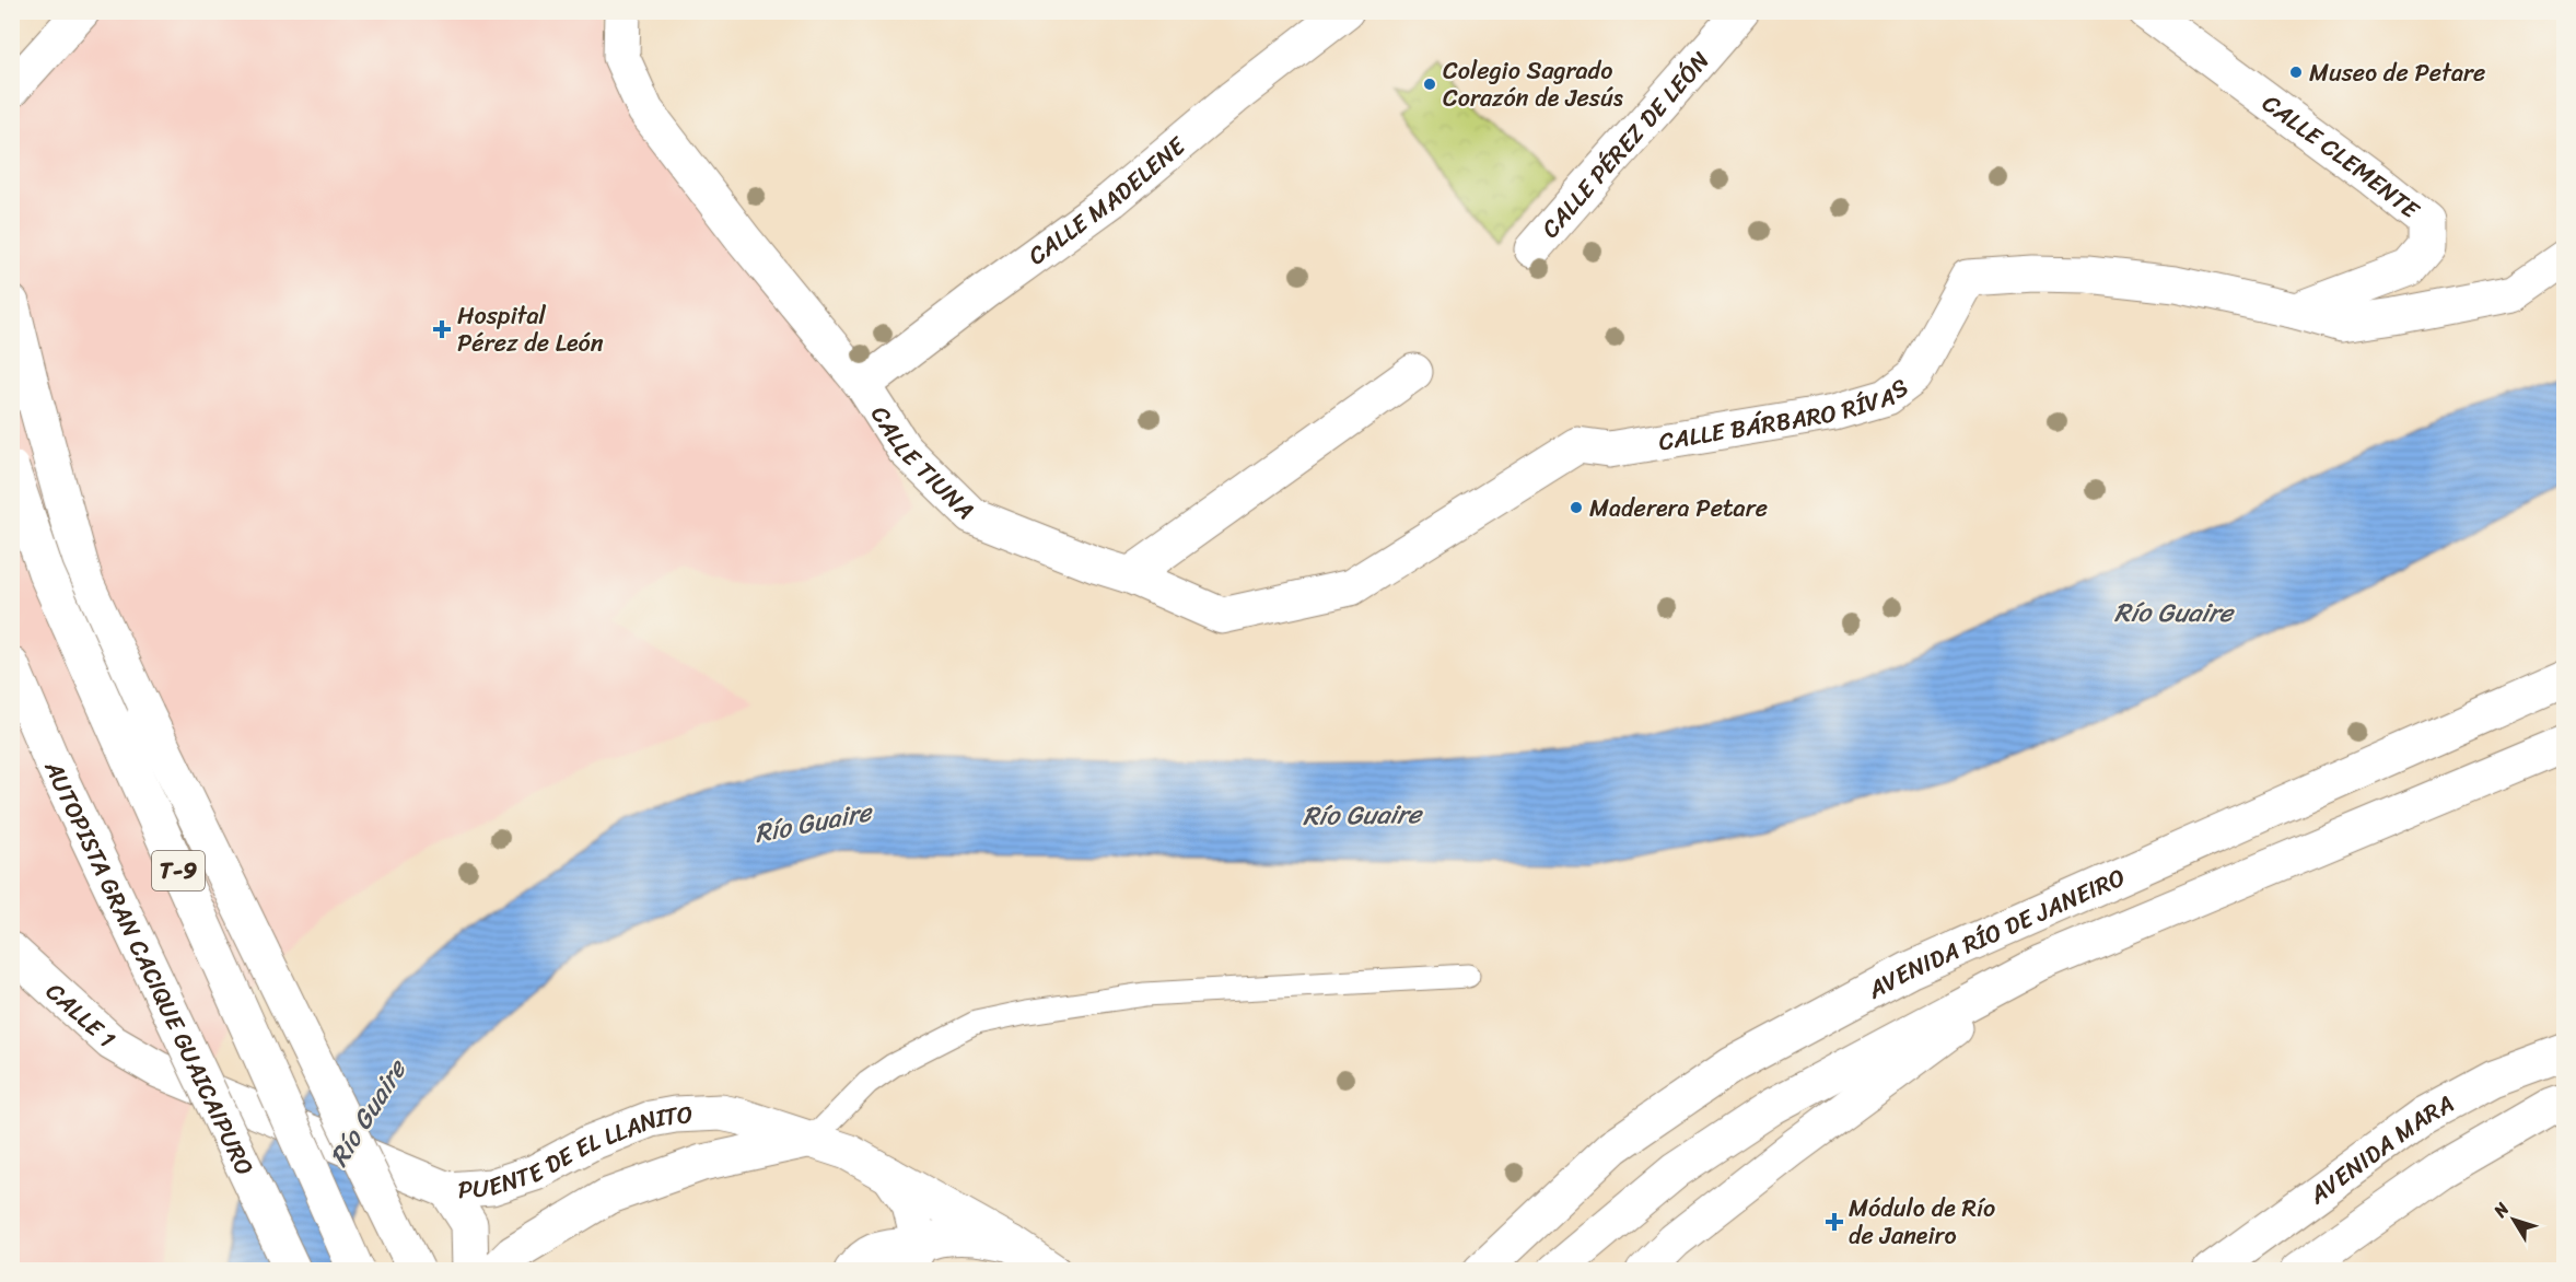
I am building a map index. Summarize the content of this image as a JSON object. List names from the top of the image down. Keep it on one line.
{"streets":{"main road":["CALLE PÉREZ DE LEÓN","CALLE CLEMENTE","CALLE MADELENE","CALLE BÁRBARO RÍVAS","CALLE TIUNA","T-9","AVENIDA RÍO DE JANEIRO","AUTOPISTA GRAN CACIQUE GUAICAIPURO","CALLE 1","AVENIDA MARA","PUENTE DE EL LLANITO"]},"crossings":[["CALLE CLEMENTE","CALLE BÁRBARO RÍVAS"],["CALLE MADELENE","CALLE TIUNA"],["CALLE BÁRBARO RÍVAS","CALLE TIUNA"],["CALLE 1","PUENTE DE EL LLANITO"]],"water":["Río Guaire"],"places":{"other":["Museo de Petare","Colegio Sagrado Corazón de Jesús","Maderera Petare"],"health":["Hospital Pérez de León","Módulo de Río de Janeiro"]},"north":"top left"}
